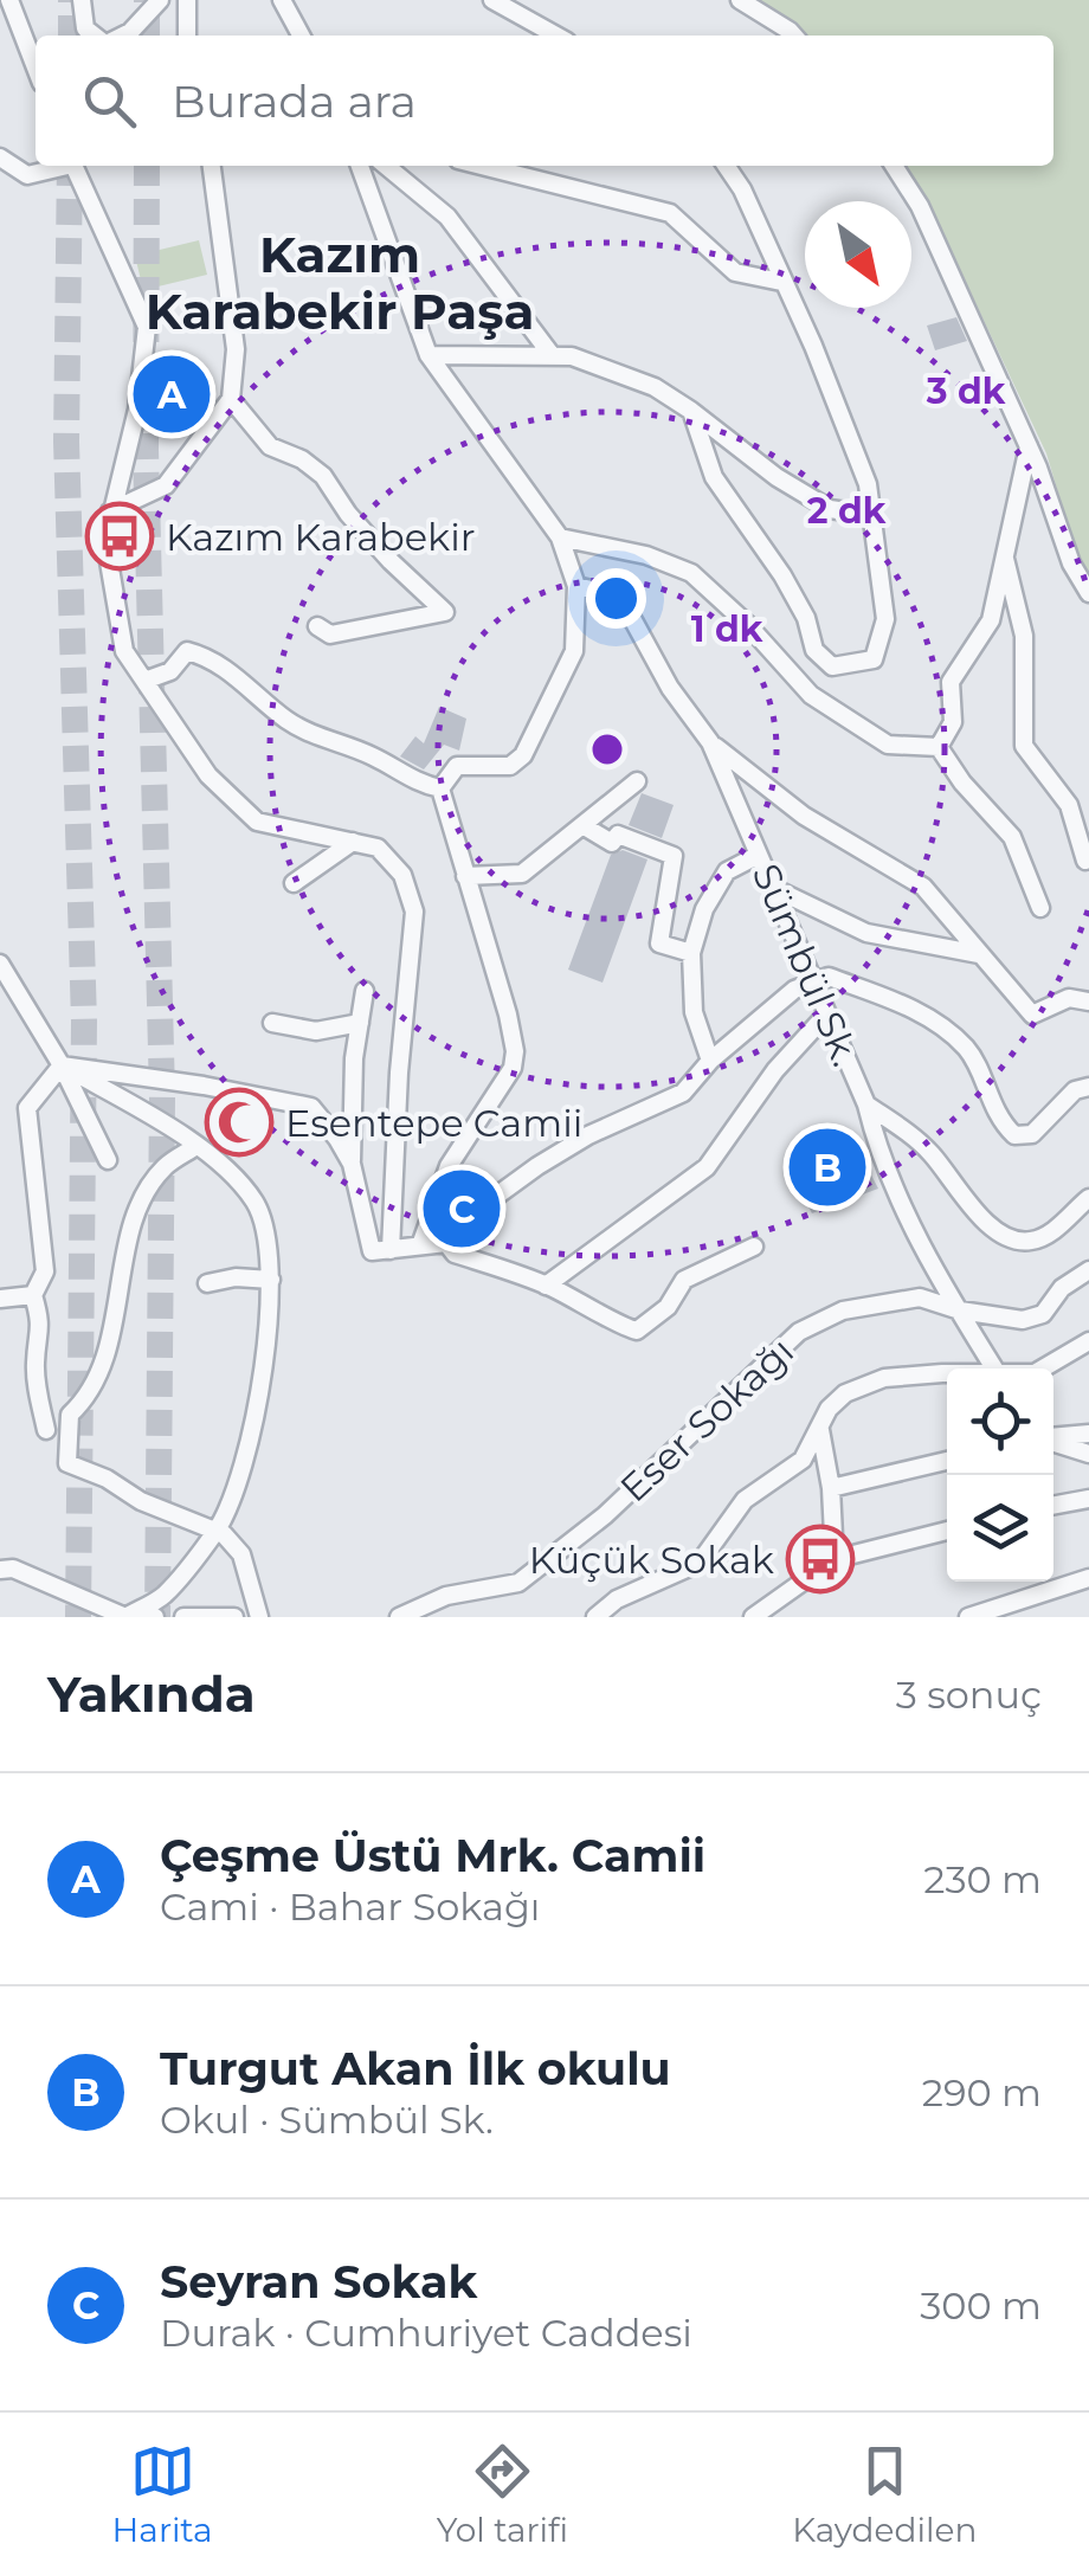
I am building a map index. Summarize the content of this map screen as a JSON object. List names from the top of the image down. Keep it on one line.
{"streets":{"street":["Sümbül Sk.","Eser Sokağı"]},"crossings":[["Sümbül Sk.","Eser Sokağı"]],"districts":["Kazım Karabekir Paşa"],"places":{"bus stop":["Kazım Karabekir","Küçük Sokak"],"mosque":["Esentepe Camii"]},"north":"bottom right","page":{"search":"Burada ara","pins":["A","B","C"],"heading":["Yakında","3 sonuç"],"list":[{"mark":"A","name":"Çeşme Üstü Mrk. Camii","note":"Cami · Bahar Sokağı","value":"230 m"},{"mark":"B","name":"Turgut Akan İlk okulu","note":"Okul · Sümbül Sk.","value":"290 m"},{"mark":"C","name":"Seyran Sokak","note":"Durak · Cumhuriyet Caddesi","value":"300 m"}],"nav":["Harita","Yol tarifi","Kaydedilen"]},"rings":["3 dk","2 dk","1 dk"]}
